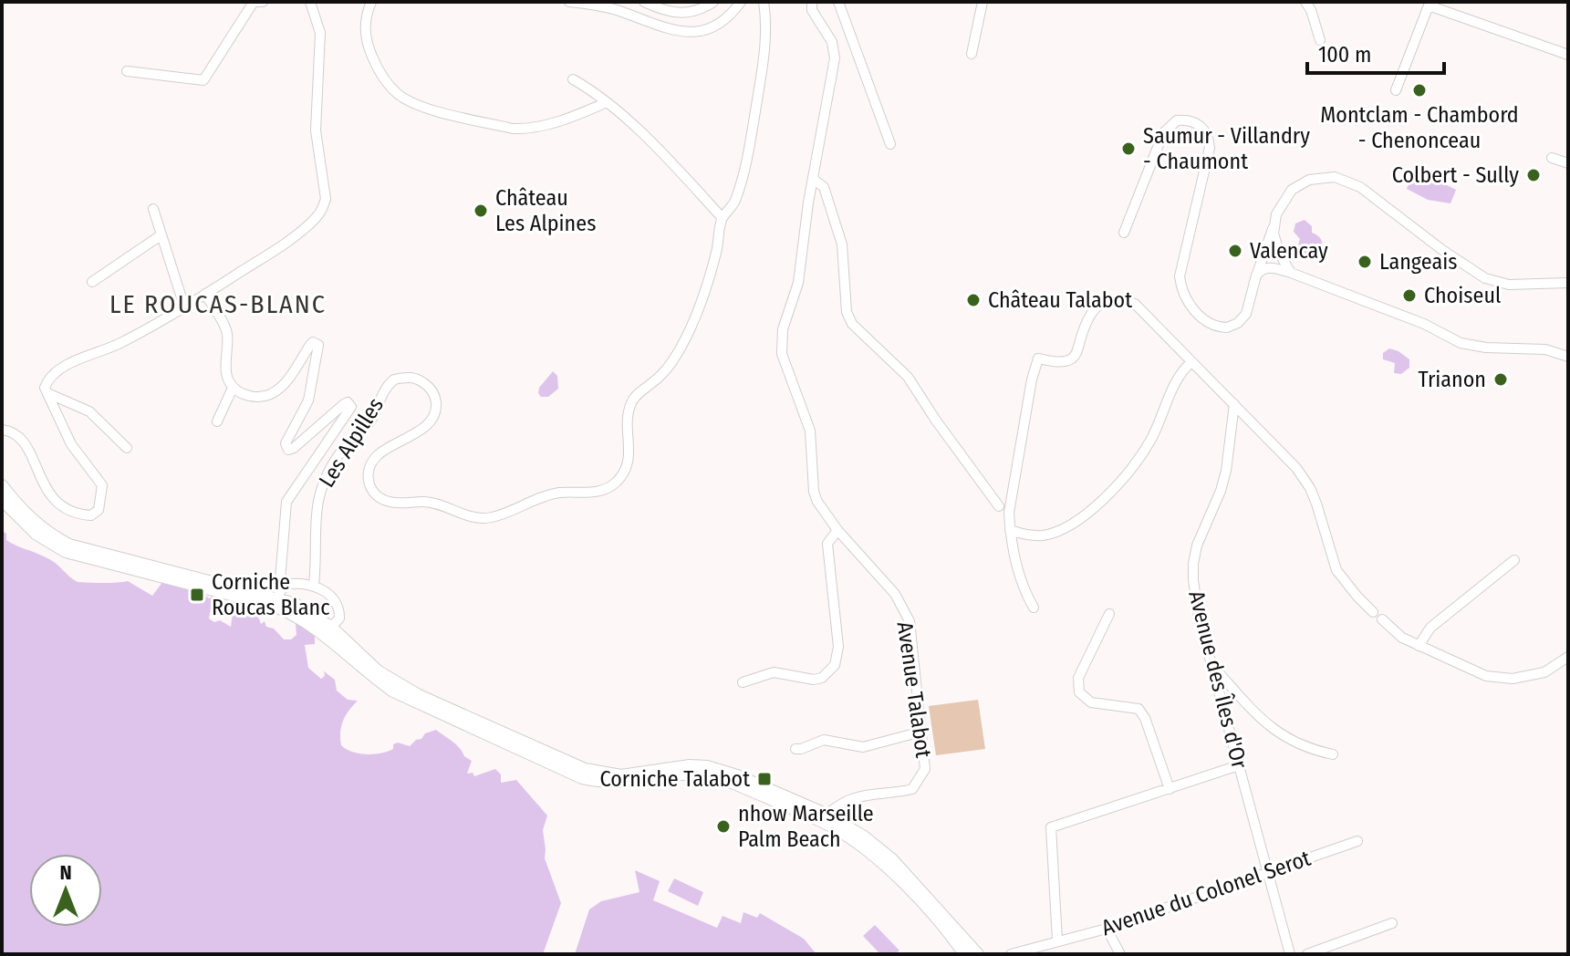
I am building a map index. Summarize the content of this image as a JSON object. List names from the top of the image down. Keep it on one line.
{"streets":{"street":["Les Alpilles","Avenue des Îles d'Or","Avenue Talabot","Avenue du Colonel Serot"]},"crossings":[["Avenue des Îles d'Or","Avenue du Colonel Serot"]],"districts":["LE ROUCAS-BLANC"],"places":{"other":["Montclam - Chambord - Chenonceau","Saumur - Villandry - Chaumont","Colbert - Sully","Château Les Alpines","Valencay","Langeais","Choiseul","Château Talabot","Trianon","nhow Marseille Palm Beach"],"transit":["Corniche Roucas Blanc","Corniche Talabot"]},"scale_bar":"100 m","north":"top"}
